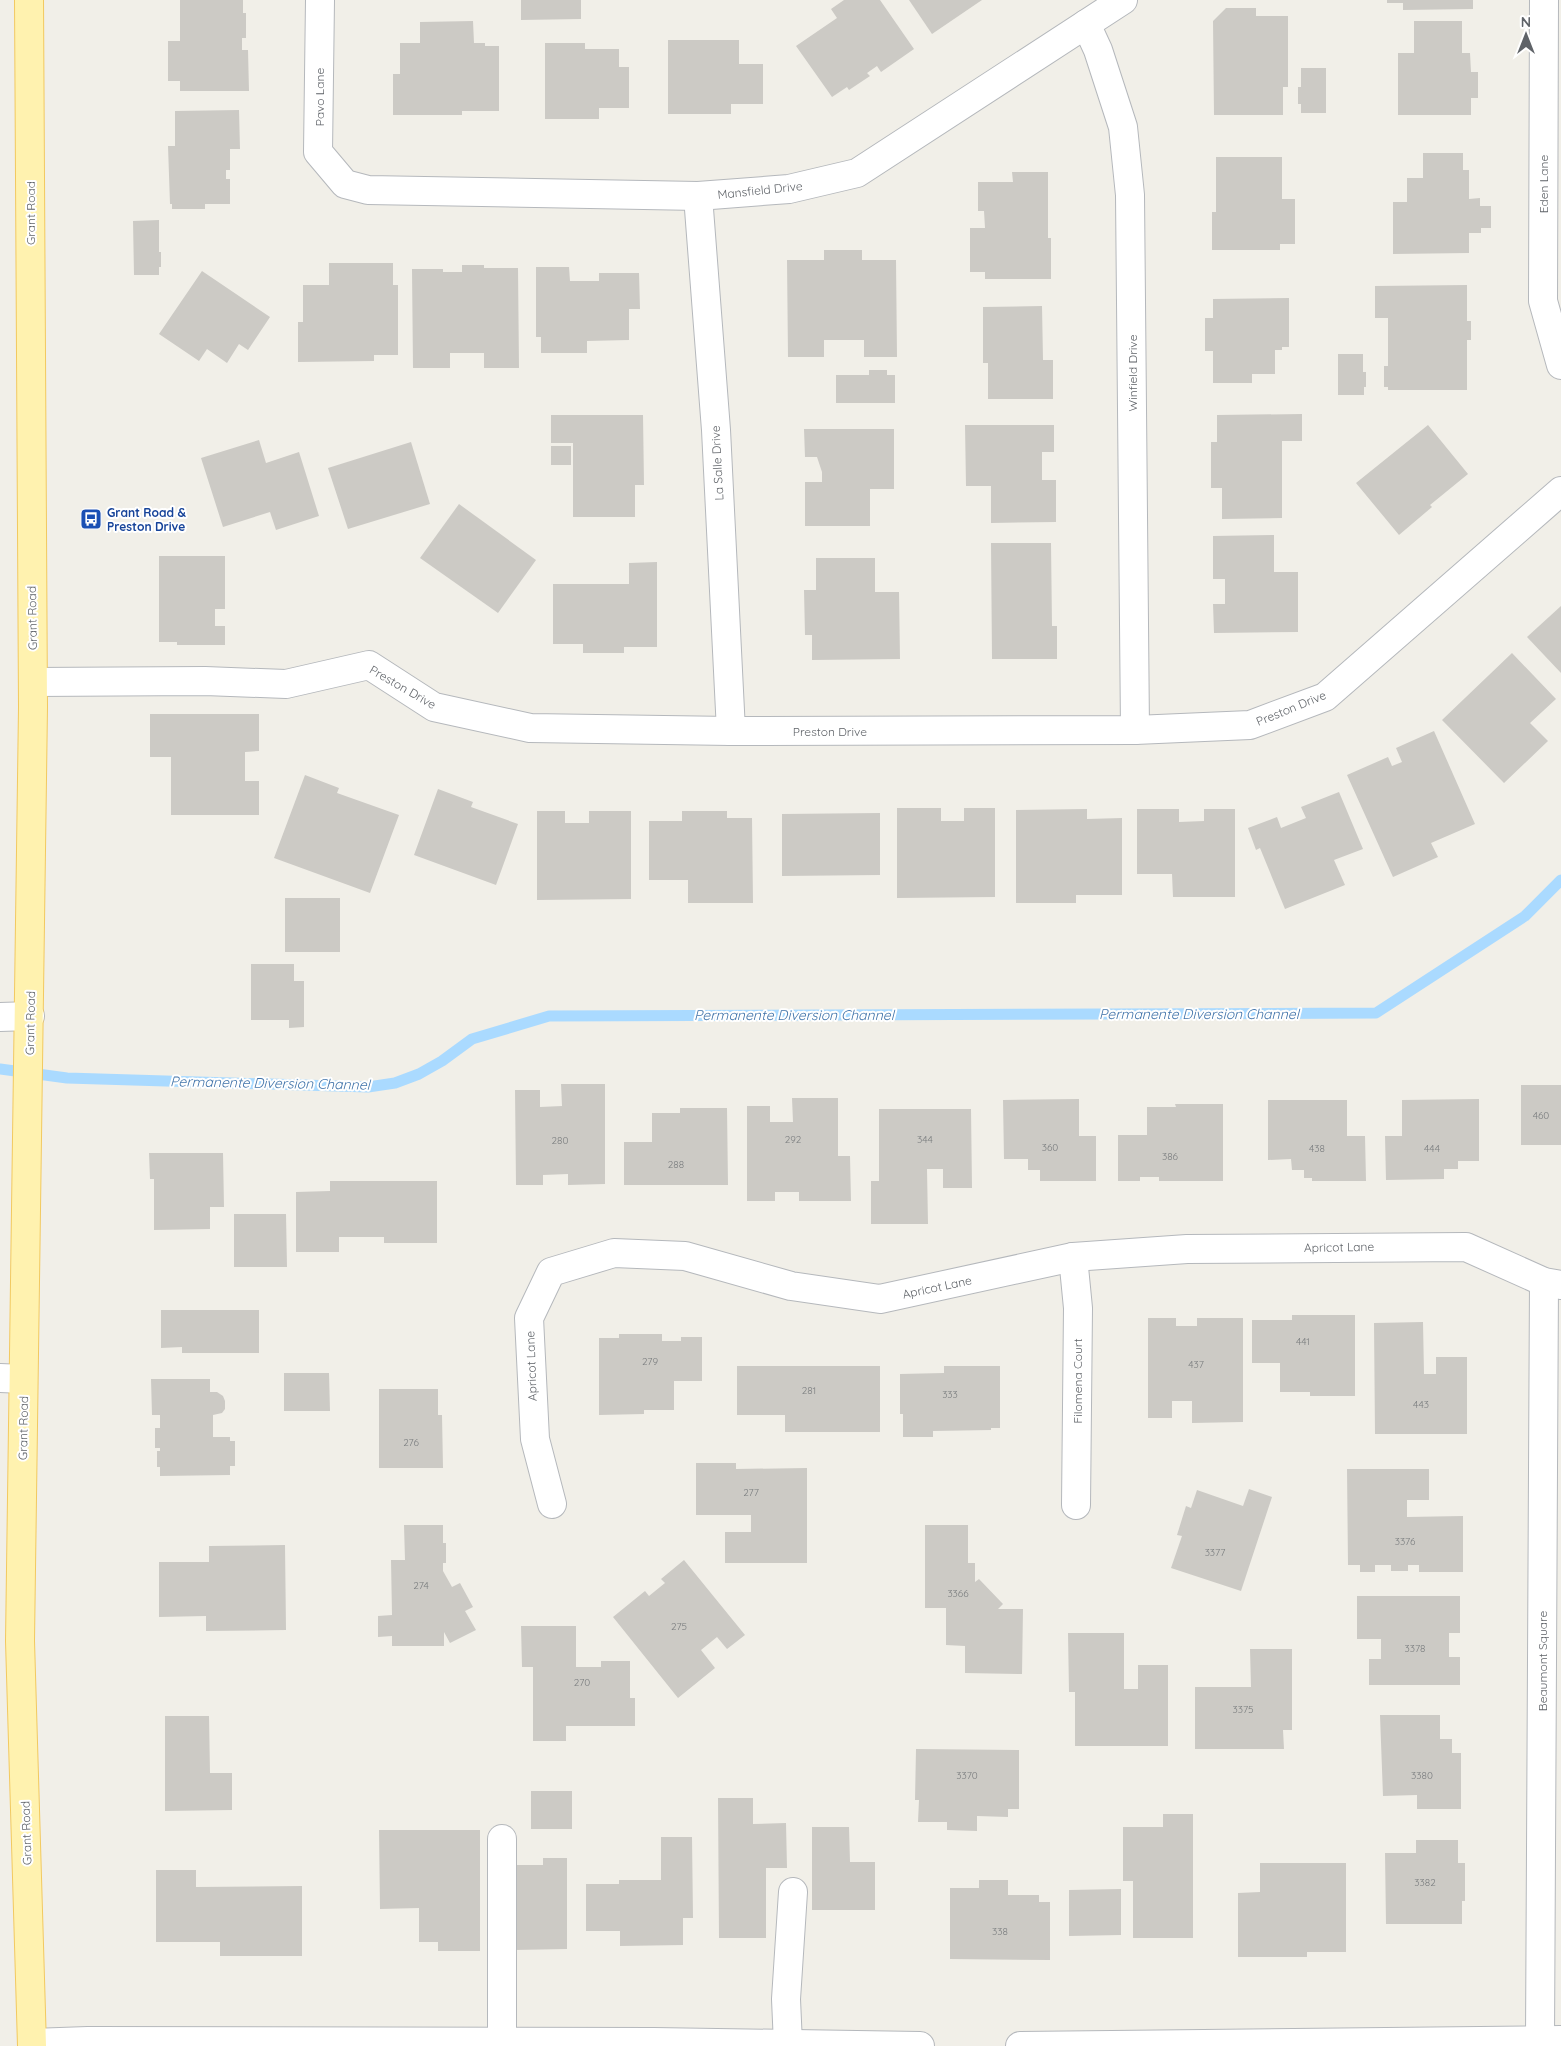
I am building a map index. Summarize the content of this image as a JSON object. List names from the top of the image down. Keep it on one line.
{"streets":{"main road":["Grant Road"],"street":["Pavo Lane","Eden Lane","Mansfield Drive","Winfield Drive","La Salle Drive","Preston Drive","Apricot Lane","Filomena Court","Beaumont Square"]},"crossings":[["Pavo Lane","Mansfield Drive"],["Mansfield Drive","Winfield Drive"],["Mansfield Drive","La Salle Drive"],["Grant Road","Preston Drive"],["Winfield Drive","Preston Drive"],["La Salle Drive","Preston Drive"],["Apricot Lane","Filomena Court"],["Apricot Lane","Beaumont Square"]],"water":["Permanente Diversion Channel"],"places":{"bus stop":["Grant Road & Preston Drive"]},"house_numbers":["460","292","344","280","360","438","444","386","288","441","279","437","281","333","443","276","277","3376","3377","274","3366","275","3378","270","3375","3370","3380","3382","338"],"north":"top"}
